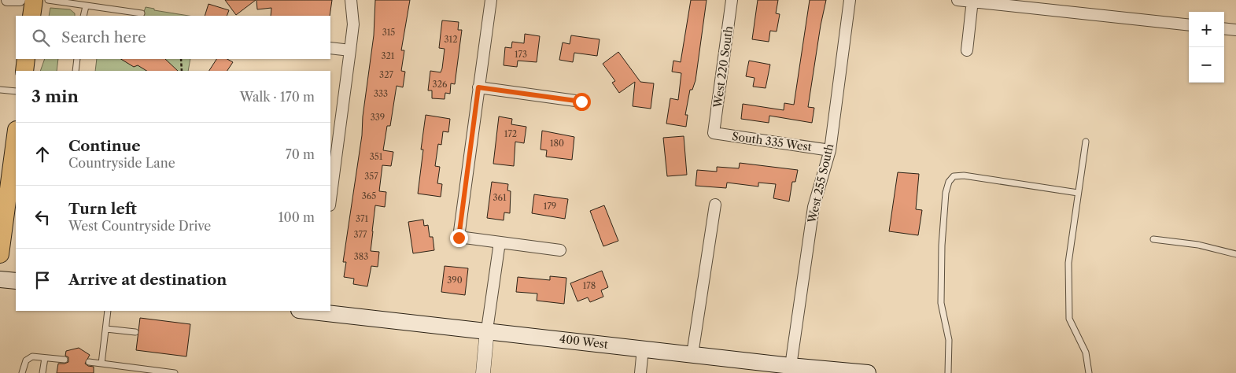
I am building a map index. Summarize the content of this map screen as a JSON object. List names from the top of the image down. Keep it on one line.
{"streets":{"main road":["400 West"],"street":["West 220 South","South 335 West","West 255 South"]},"crossings":[["West 220 South","South 335 West"],["South 335 West","West 255 South"],["West 255 South","400 West"]],"house_numbers":["315","312","173","321","327","326","333","339","172","180","351","357","365","361","179","371","377","383","390","178"],"page":{"map_buttons":["+","−"],"search":"Search here","heading":["3 min","Walk · 170 m"],"list":[["Continue","Countryside Lane","70 m"],["Turn left","West Countryside Drive","100 m"],"Arrive at destination"]}}
